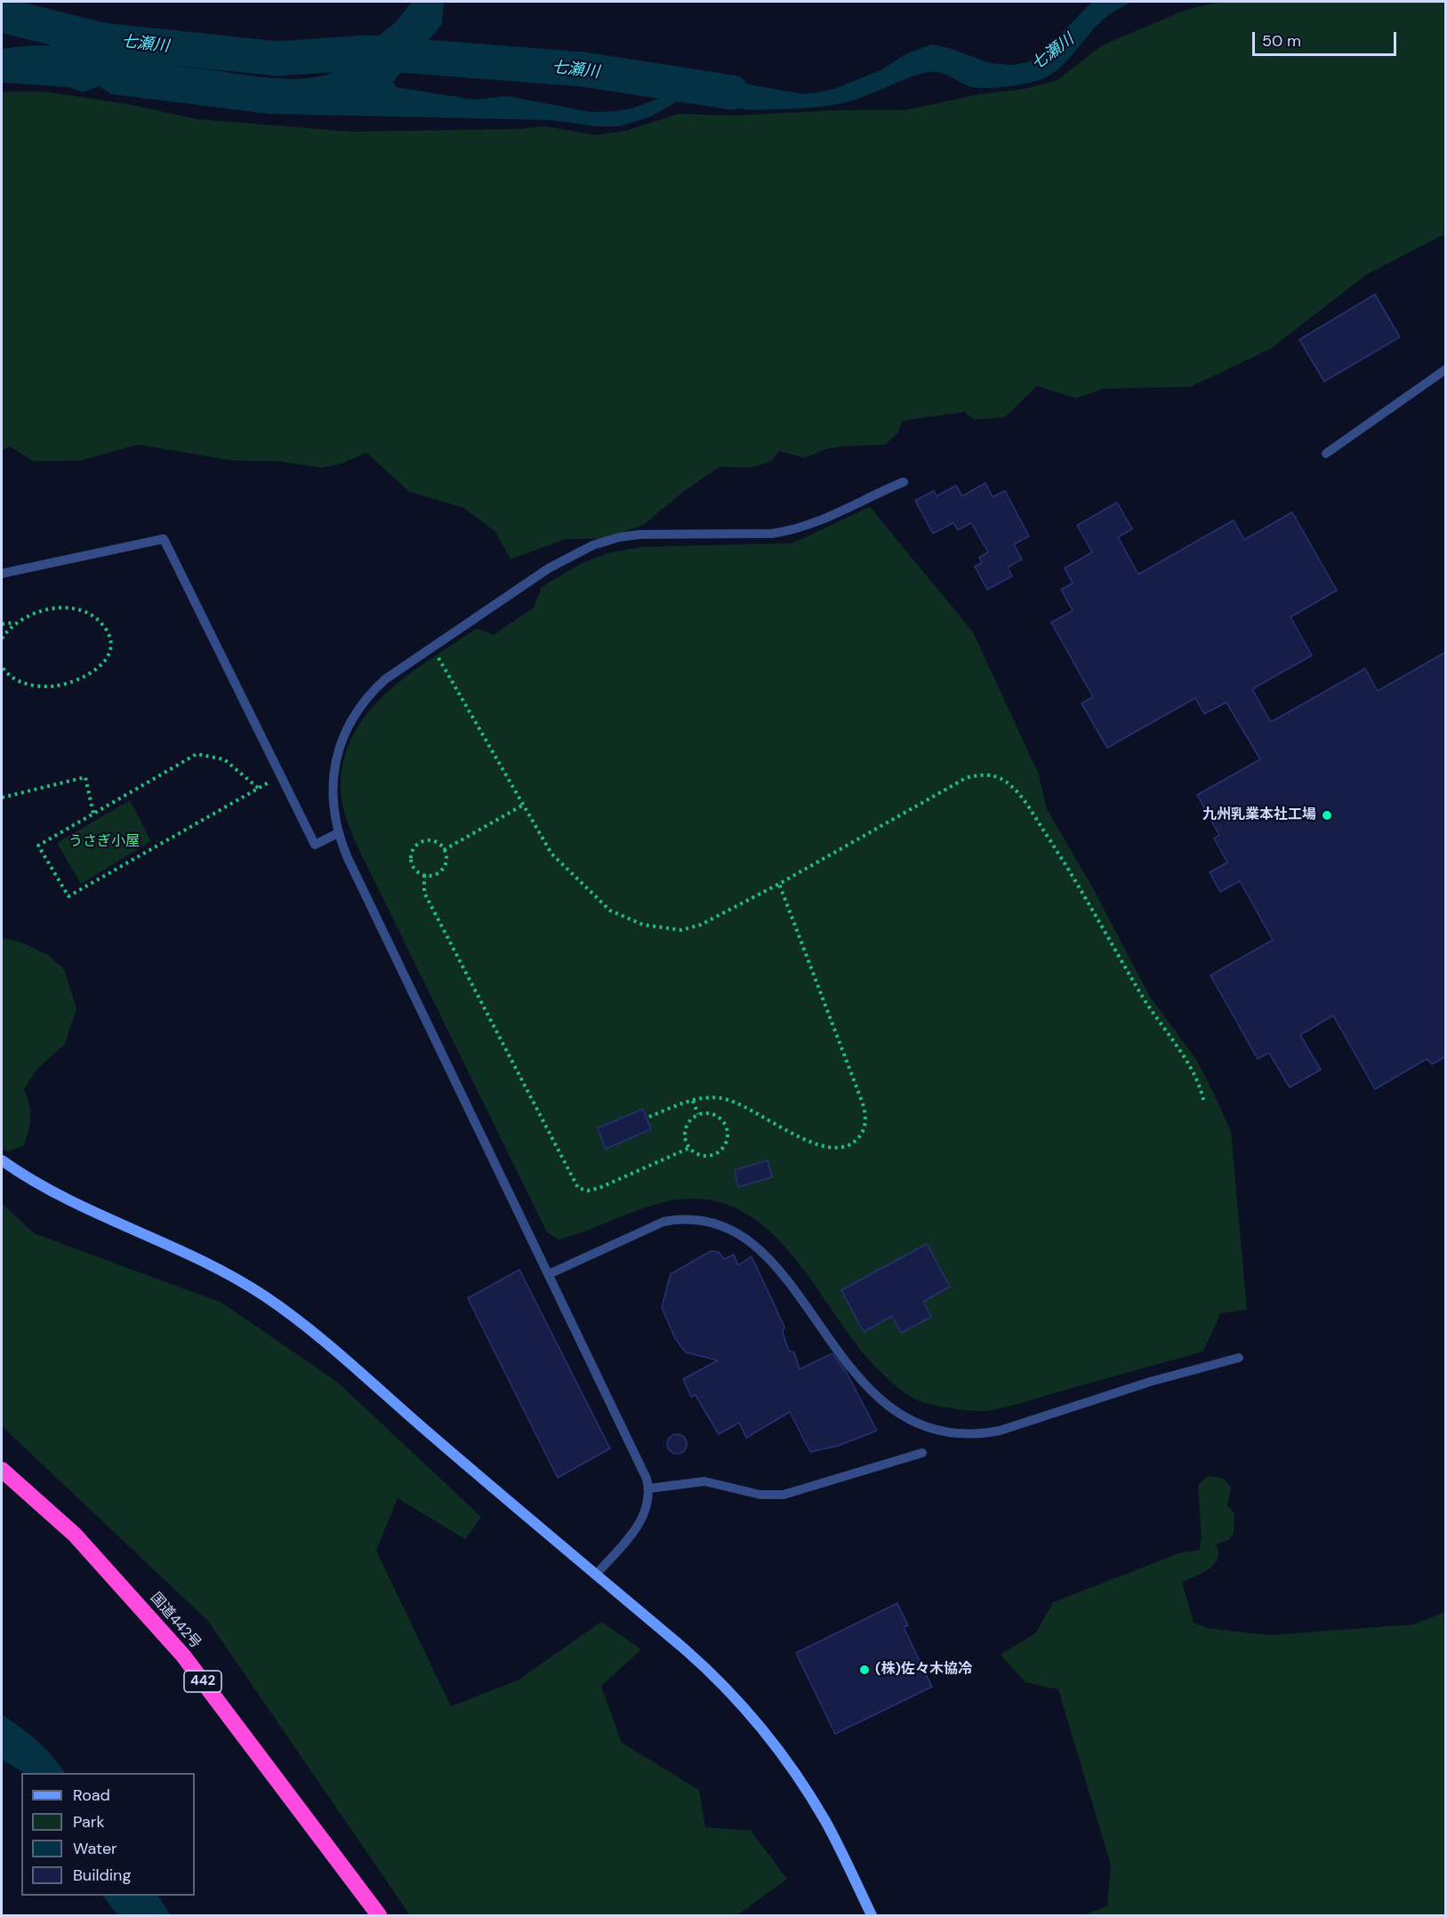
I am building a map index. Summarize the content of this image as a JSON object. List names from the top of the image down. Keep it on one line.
{"streets":{"highway":["国道442号","442"]},"water":["七瀬川"],"parks":["うさぎ小屋"],"places":["九州乳業本社工場","(株)佐々木協冷"],"legend":["Road","Park","Water","Building"],"scale_bar":"50 m"}
